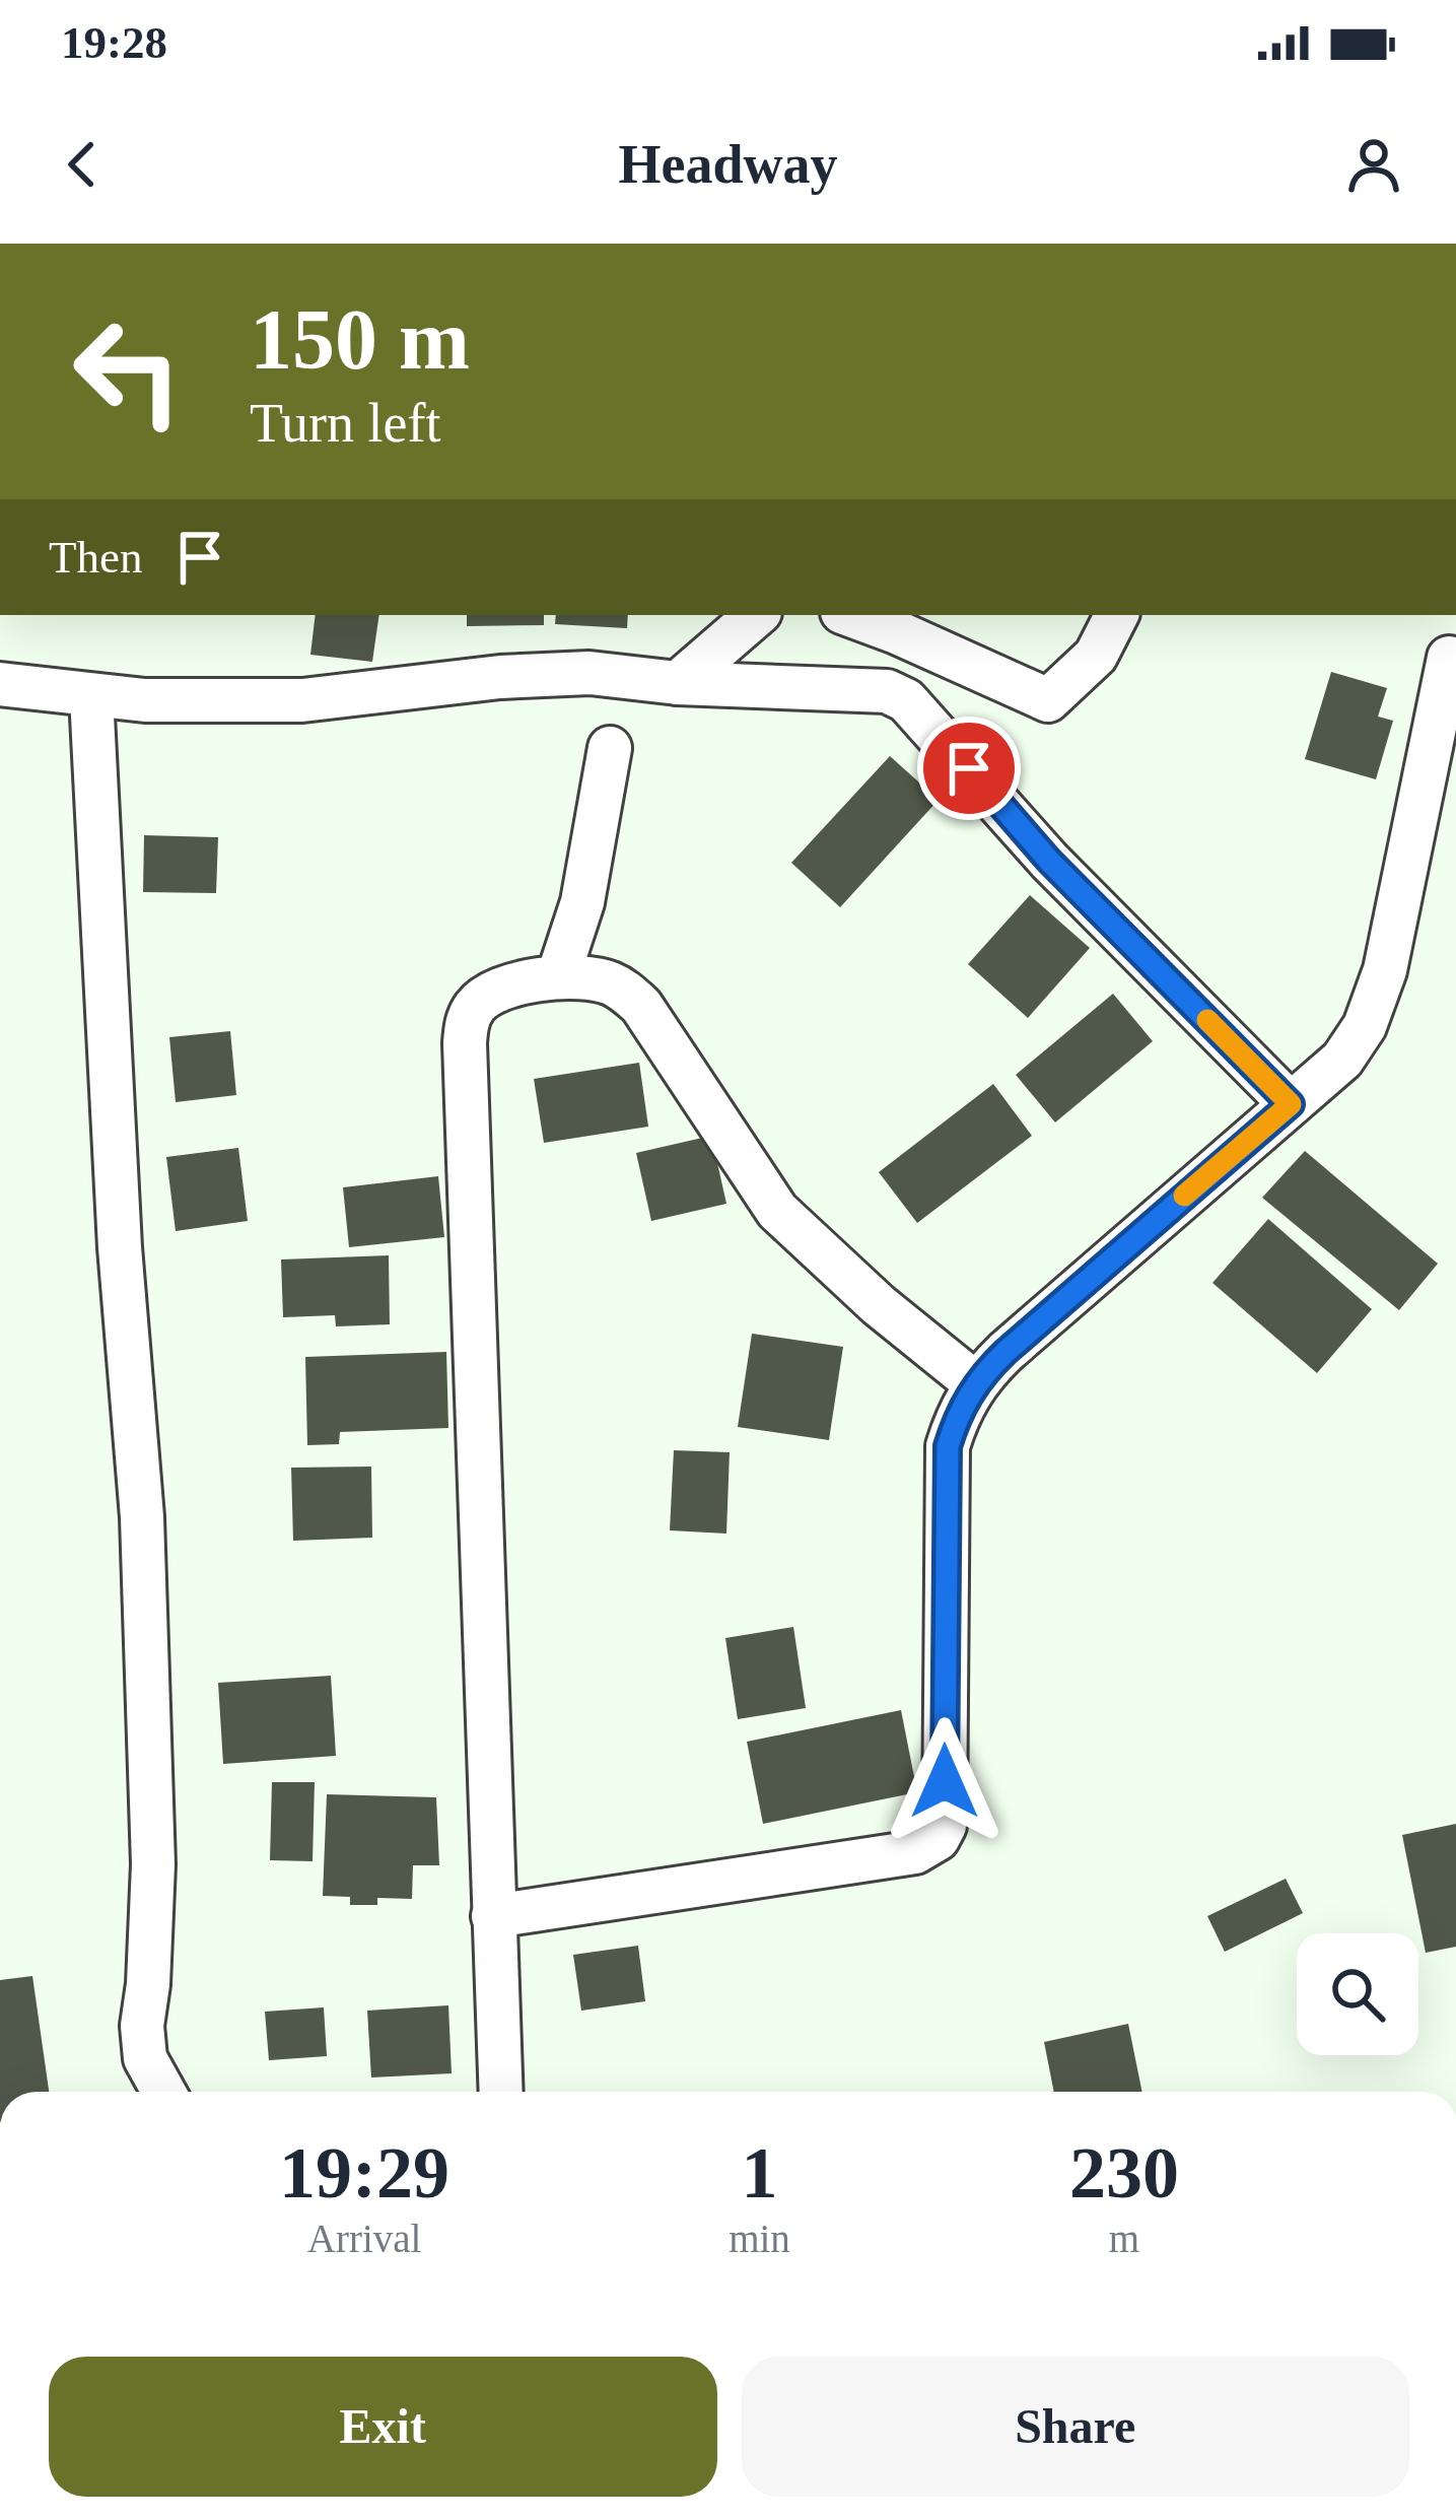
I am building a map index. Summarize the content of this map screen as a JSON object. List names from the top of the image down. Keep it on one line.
{"page":{"status":"19:28","header":"Headway","turn":["150 m","Turn left"],"then":"Then","eta":["19:29","Arrival","1","min","230","m"],"buttons":["Exit","Share"]}}
